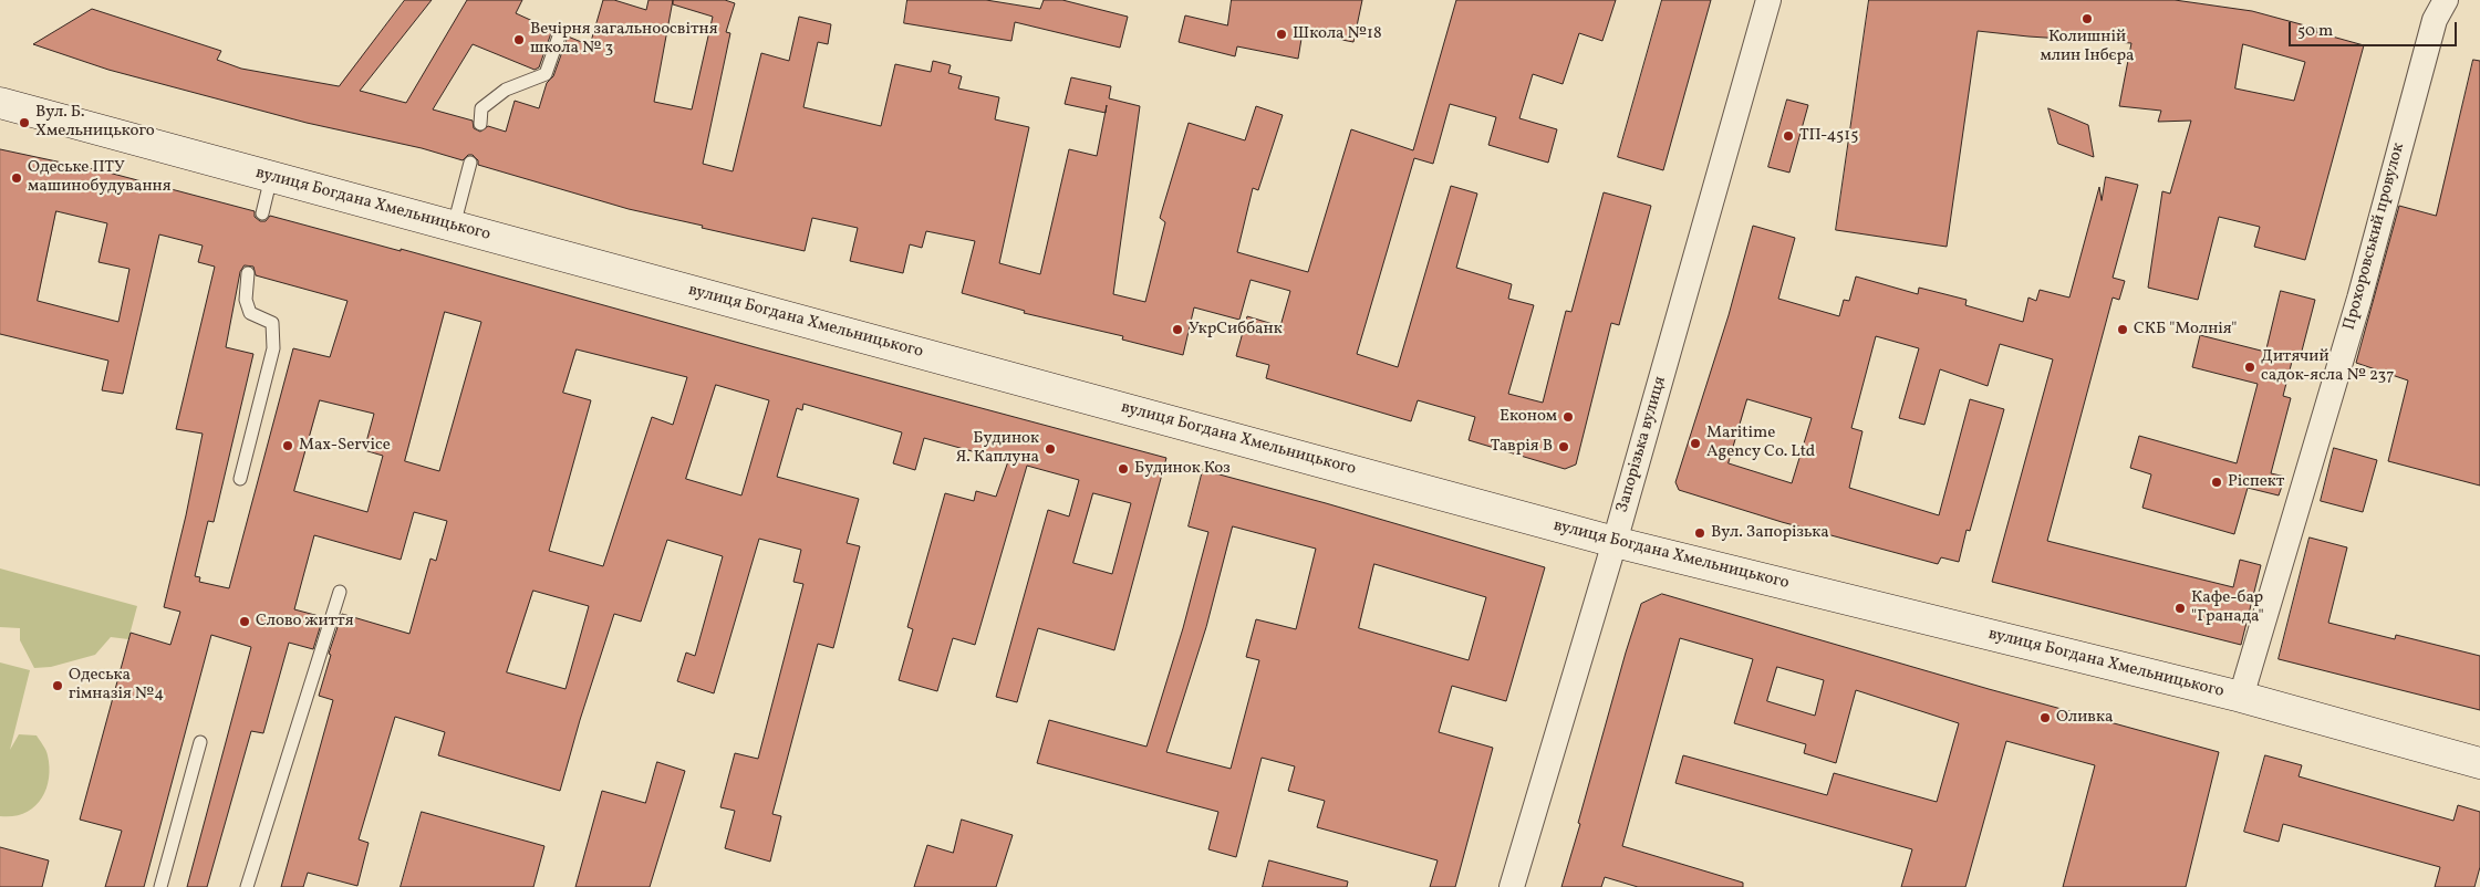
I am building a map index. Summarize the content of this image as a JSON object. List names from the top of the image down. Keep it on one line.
{"streets":{"main road":["вулиця Богдана Хмельницького"],"street":["Прохоровський провулок","Запорізька вулиця"]},"crossings":[["вулиця Богдана Хмельницького","Прохоровський провулок"],["вулиця Богдана Хмельницького","Запорізька вулиця"]],"places":["Колишній млин Інбєра","Школа №18","Вечірня загальноосвітня школа № 3","Вул. Б. Хмельницького","ТП-4515","Одеське ПТУ машинобудування","УкрСиббанк","СКБ \"Молнія\"","Дитячий садок-ясла № 237","Економ","Maritime Agency Co. Ltd","Max-Service","Таврія В","Будинок Я. Каплуна","Будинок Коз","Ріспект","Вул. Запорізька","Кафе-бар \"Гранада\"","Слово життя","Одеська гімназія №4","Оливка"],"scale_bar":"50 m"}
